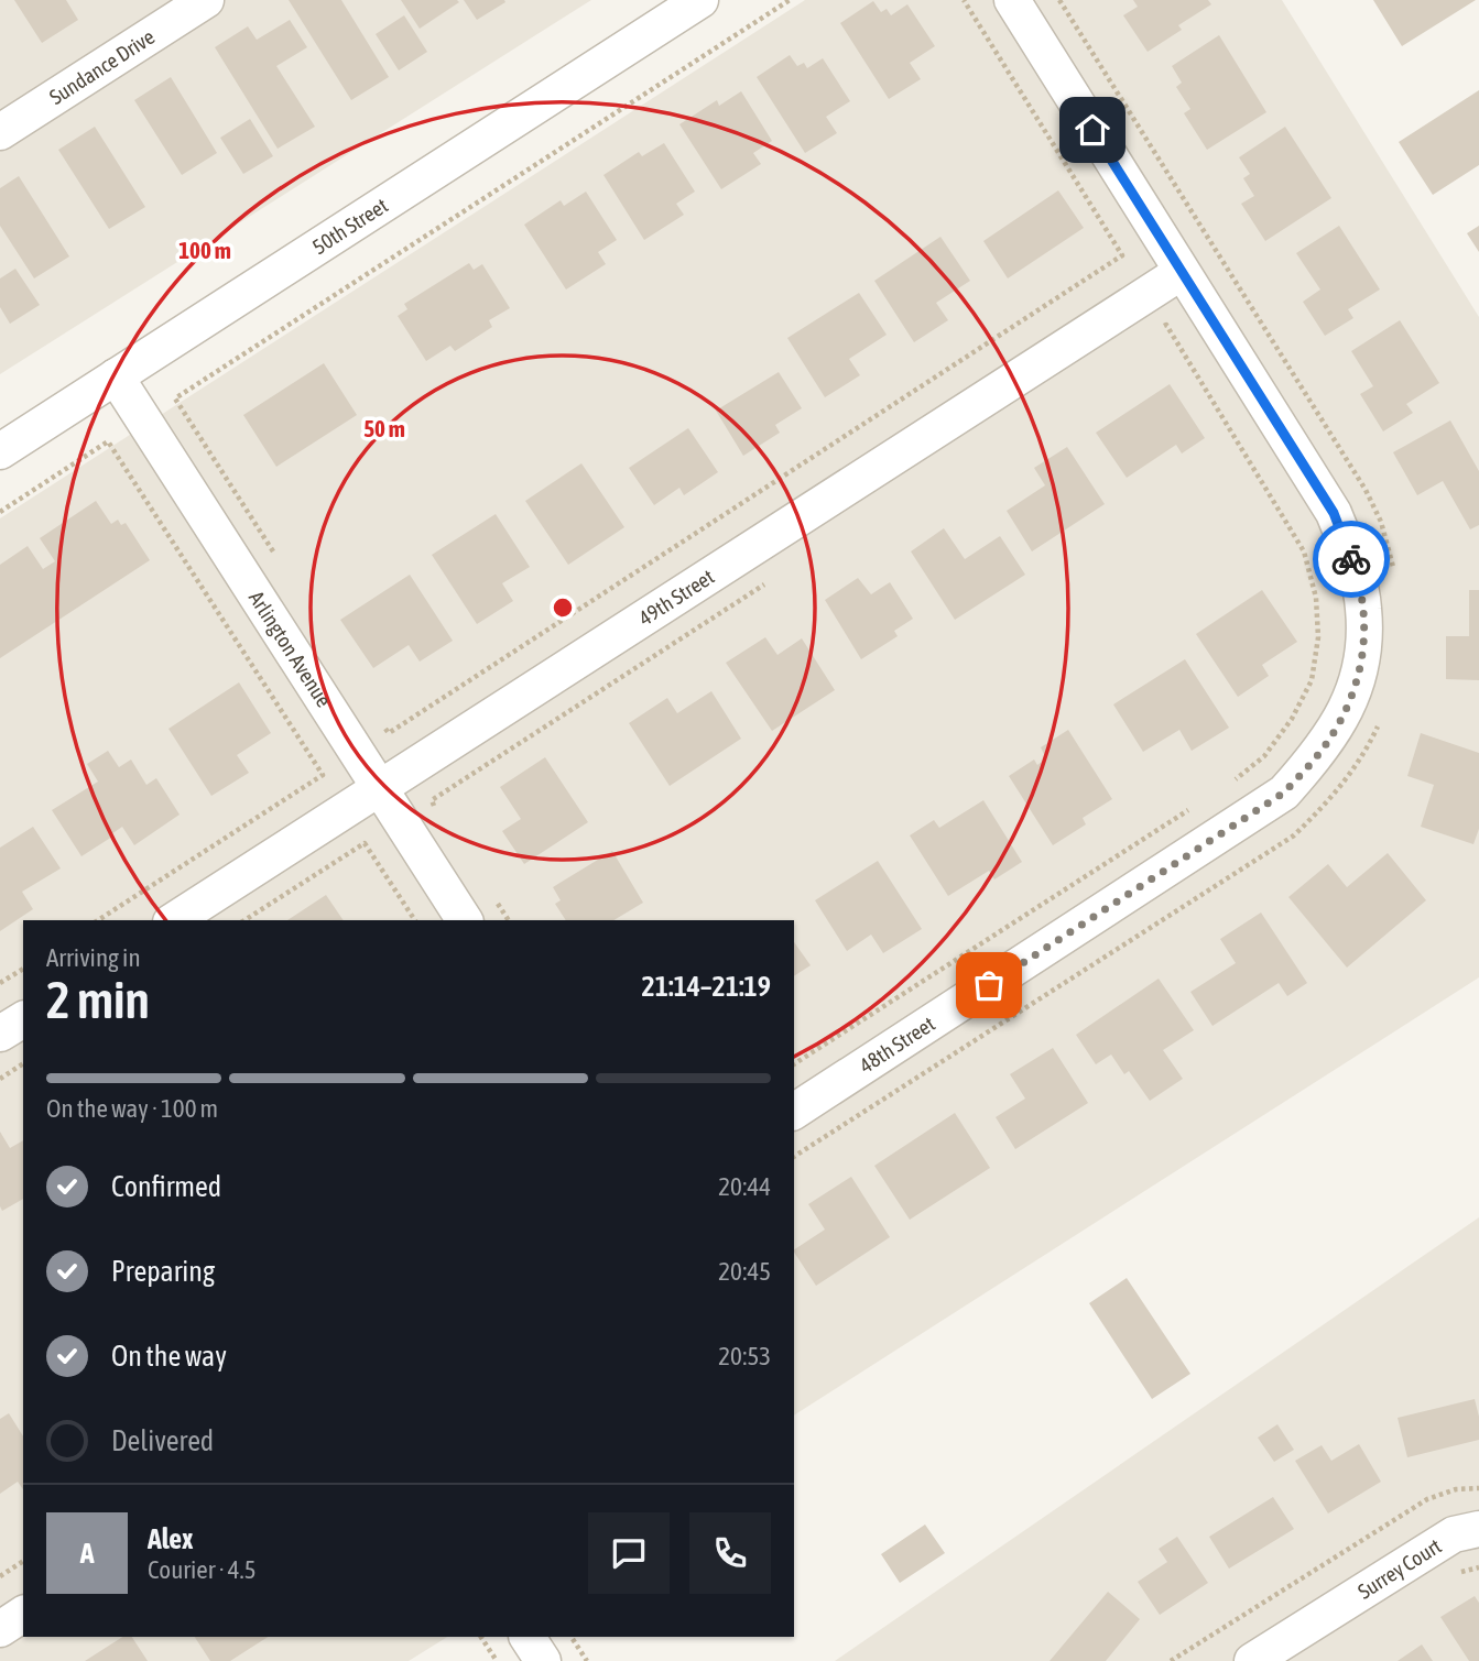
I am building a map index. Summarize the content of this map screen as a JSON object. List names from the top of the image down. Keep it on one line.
{"streets":{"street":["Sundance Drive","50th Street","49th Street","Arlington Avenue","48th Street","Surrey Court"]},"crossings":[["50th Street","Arlington Avenue"],["49th Street","Arlington Avenue"],["49th Street","48th Street"]],"page":{"heading":["2 min","Arriving in","21:14–21:19"],"panel":["Alex","Courier · 4.5"],"bar":"On the way · 100 m","list":[["Confirmed","20:44"],["Preparing","20:45"],["On the way","20:53"],"Delivered"],"round":"A"},"rings":["100 m","50 m"]}
